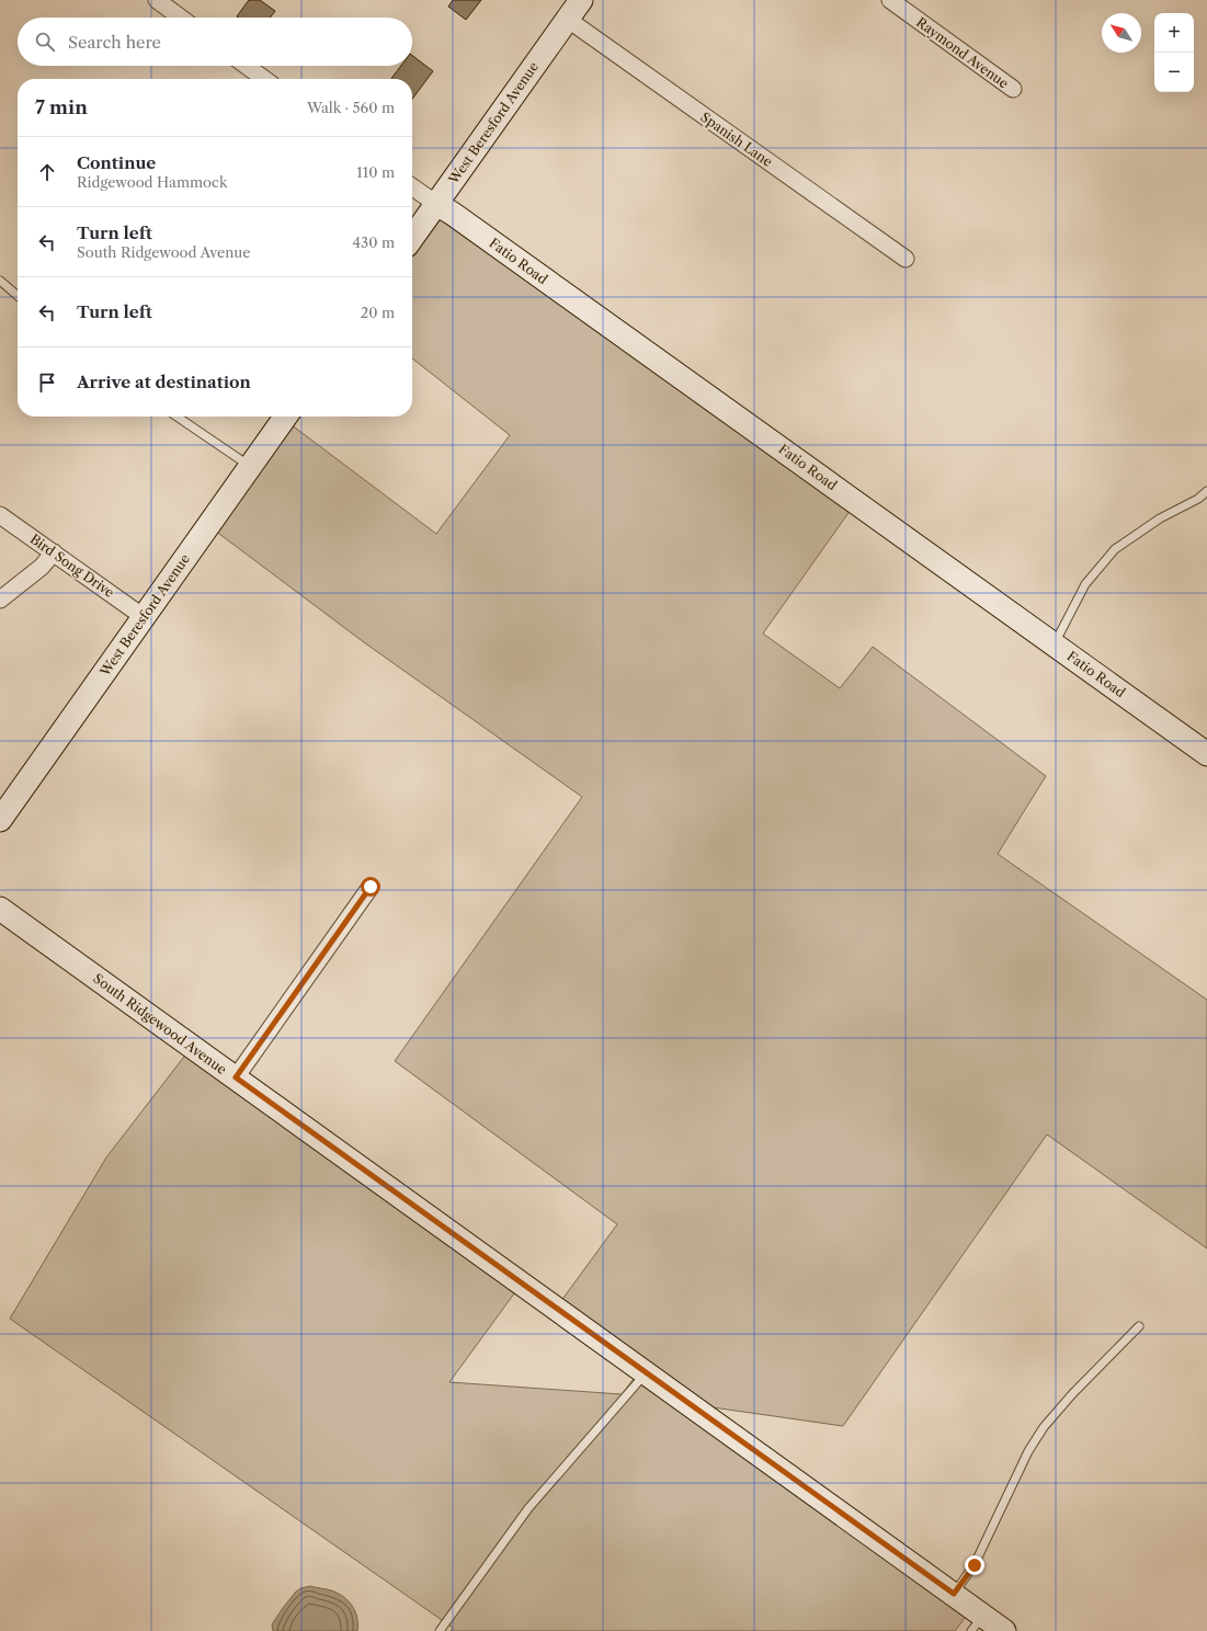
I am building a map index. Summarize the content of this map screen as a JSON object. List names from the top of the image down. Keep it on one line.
{"streets":{"street":["Raymond Avenue","West Beresford Avenue","Spanish Lane","Fatio Road","Bird Song Drive","South Ridgewood Avenue"]},"crossings":[["West Beresford Avenue","Spanish Lane"],["West Beresford Avenue","Fatio Road"],["West Beresford Avenue","Bird Song Drive"]],"north":"top left","page":{"map_buttons":["+","−"],"search":"Search here","heading":["7 min","Walk · 560 m"],"list":[["Continue","Ridgewood Hammock","110 m"],["Turn left","South Ridgewood Avenue","430 m"],["Turn left","20 m"],"Arrive at destination"]}}
